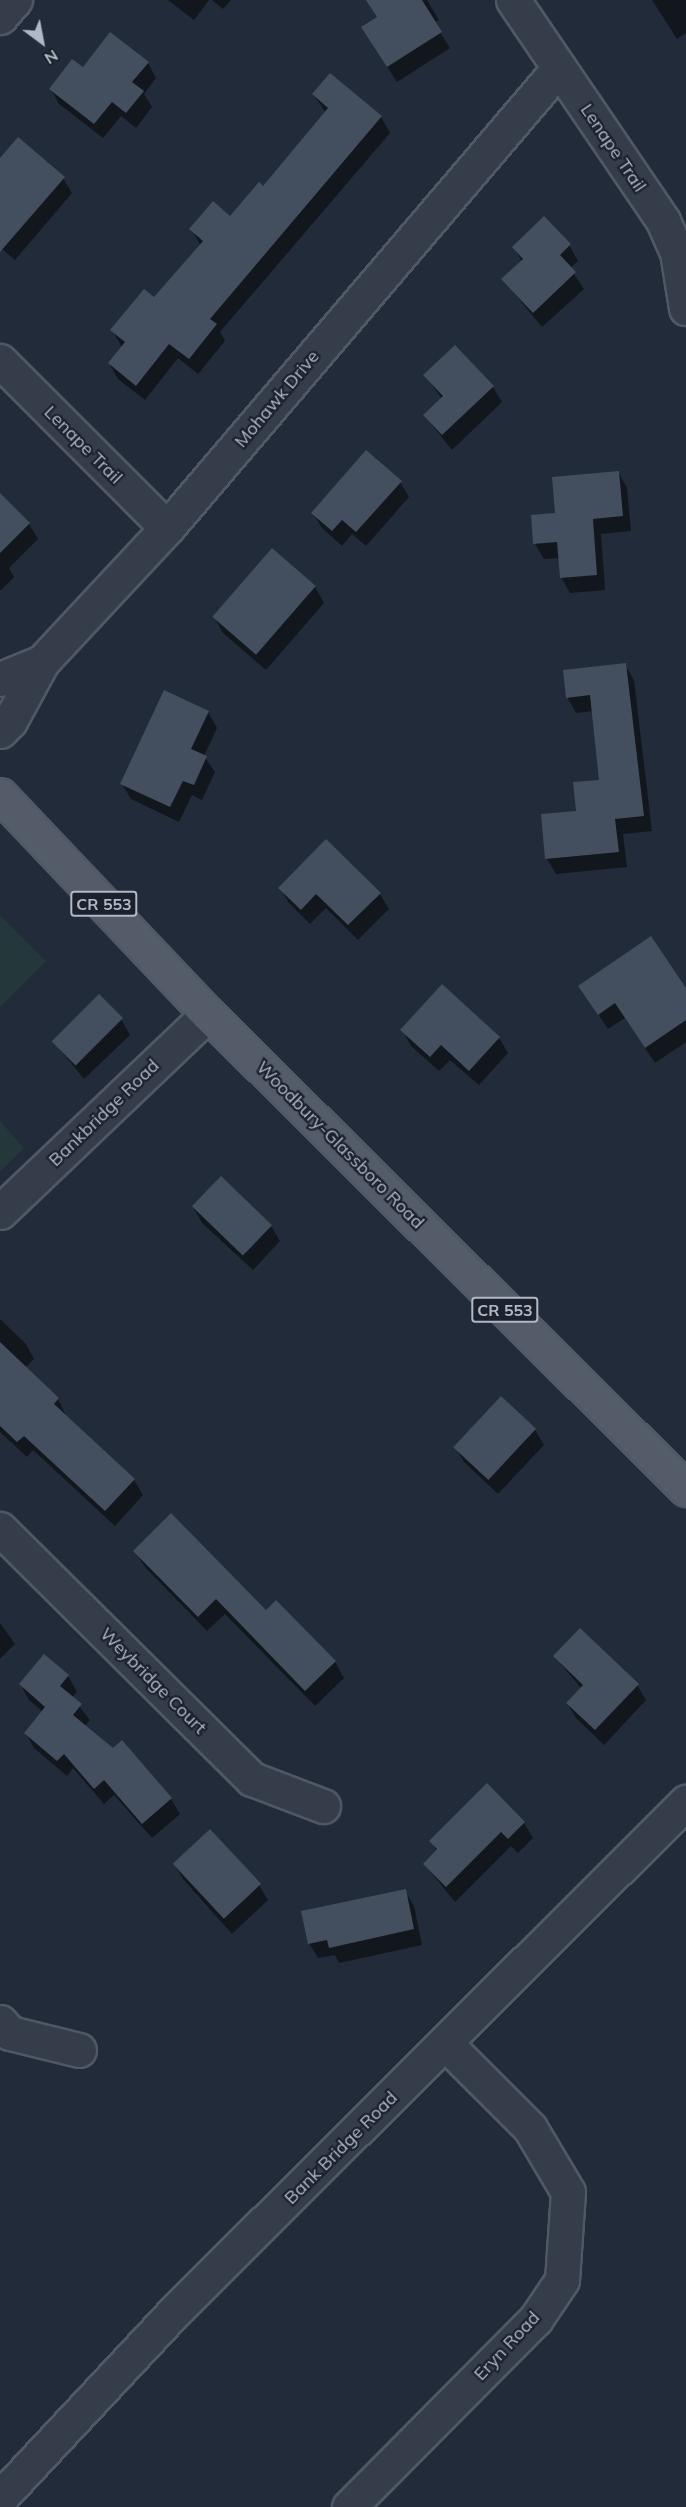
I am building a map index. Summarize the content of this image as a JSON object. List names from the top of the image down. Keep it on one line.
{"streets":{"main road":["CR 553","Woodbury-Glassboro Road"],"street":["Lenape Trail","Mohawk Drive","Bankbridge Road","Weybridge Court","Bank Bridge Road","Eryn Road"]},"crossings":[["Lenape Trail","Mohawk Drive"],["Bankbridge Road","Woodbury-Glassboro Road"],["Bank Bridge Road","Eryn Road"]],"north":"bottom right"}
